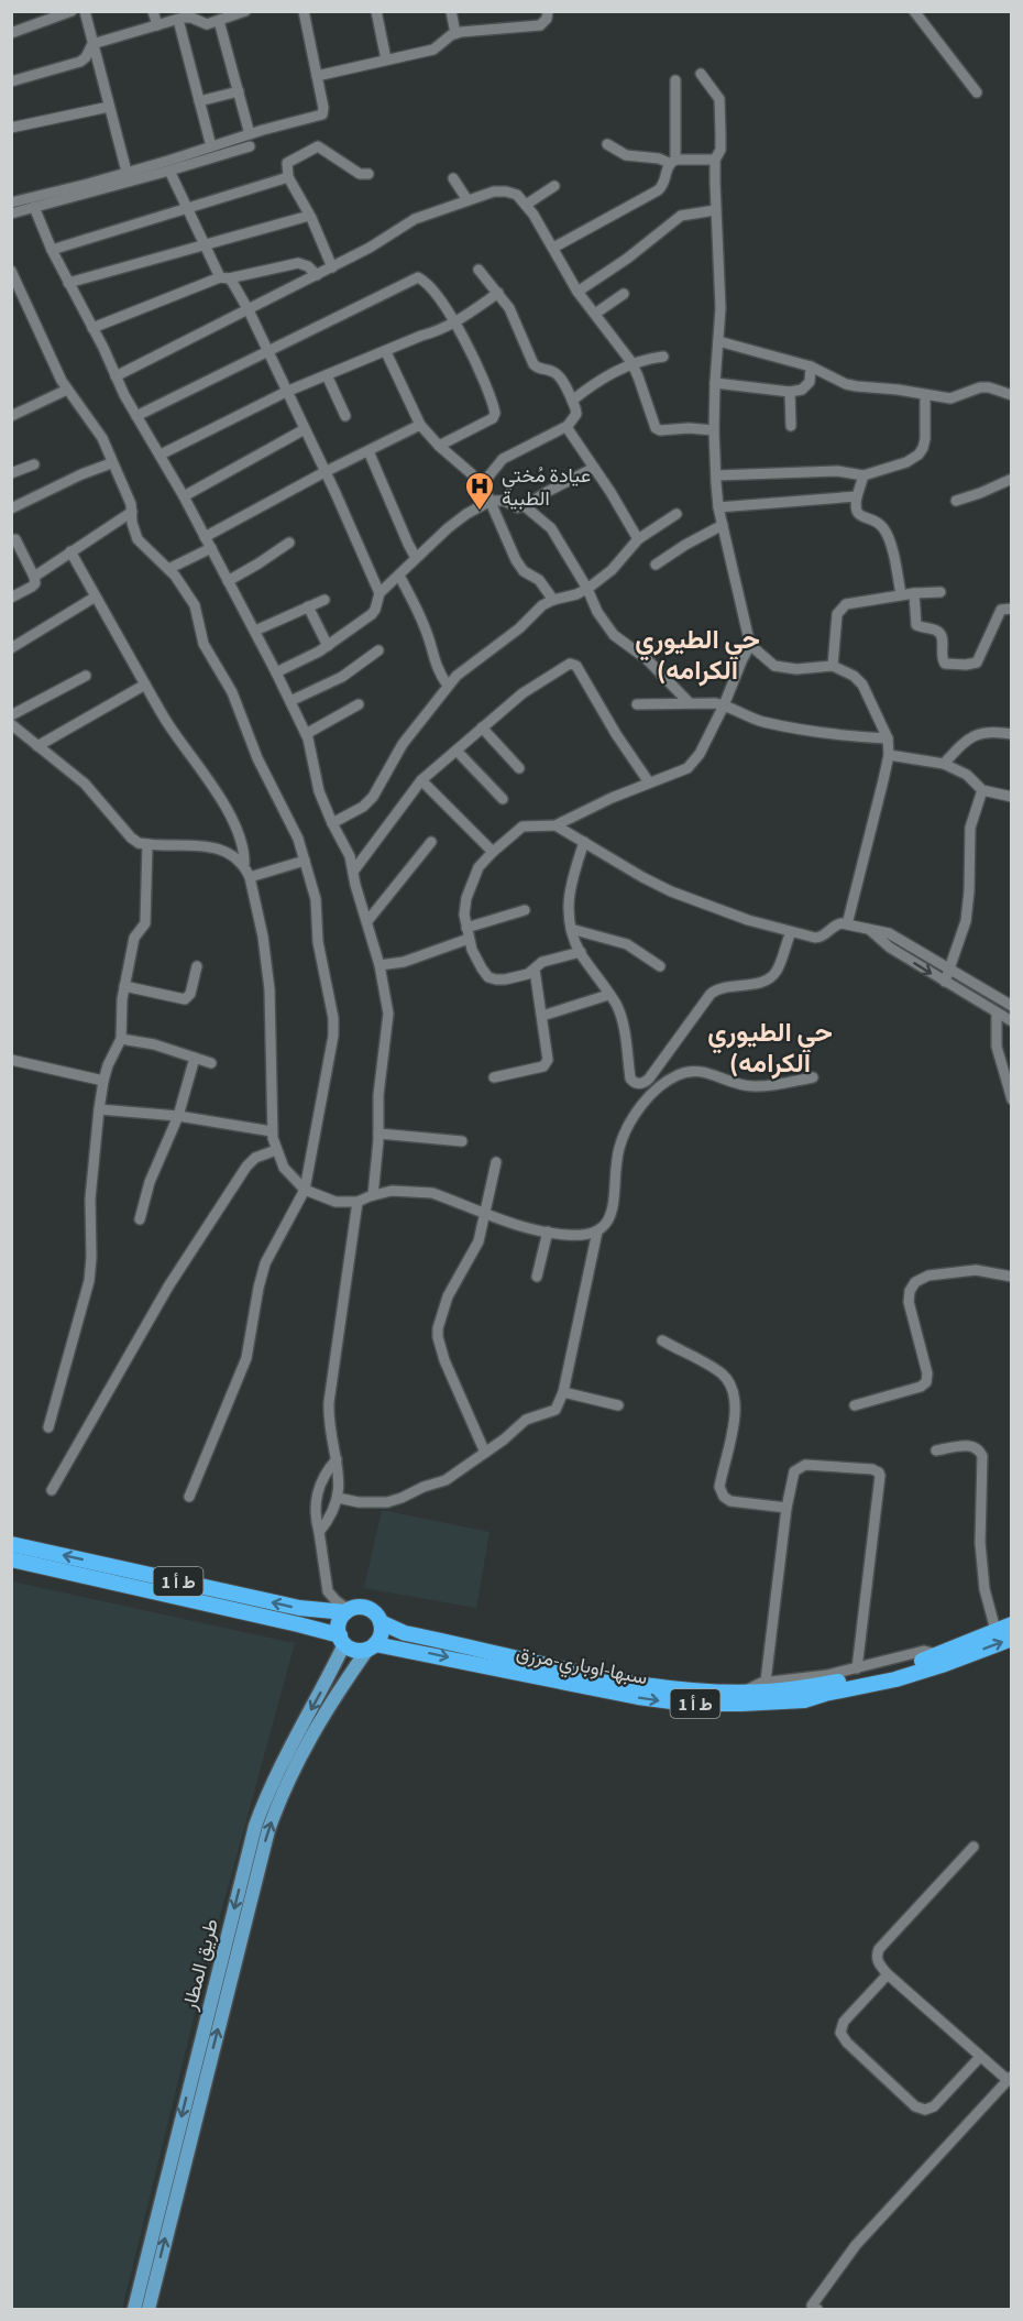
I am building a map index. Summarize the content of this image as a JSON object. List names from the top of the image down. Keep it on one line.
{"streets":{"highway":["ط أ 1","سبها-اوباري-مرزق"],"main road":["طريق المطار"]},"crossings":[["ط أ 1","سبها-اوباري-مرزق"],["ط أ 1","طريق المطار"],["سبها-اوباري-مرزق","طريق المطار"]],"districts":["حي الطيوري (الكرامه","حي الطيوري (الكرامه"],"places":{"hospital":["عيادة مُختي الطبية"]}}
